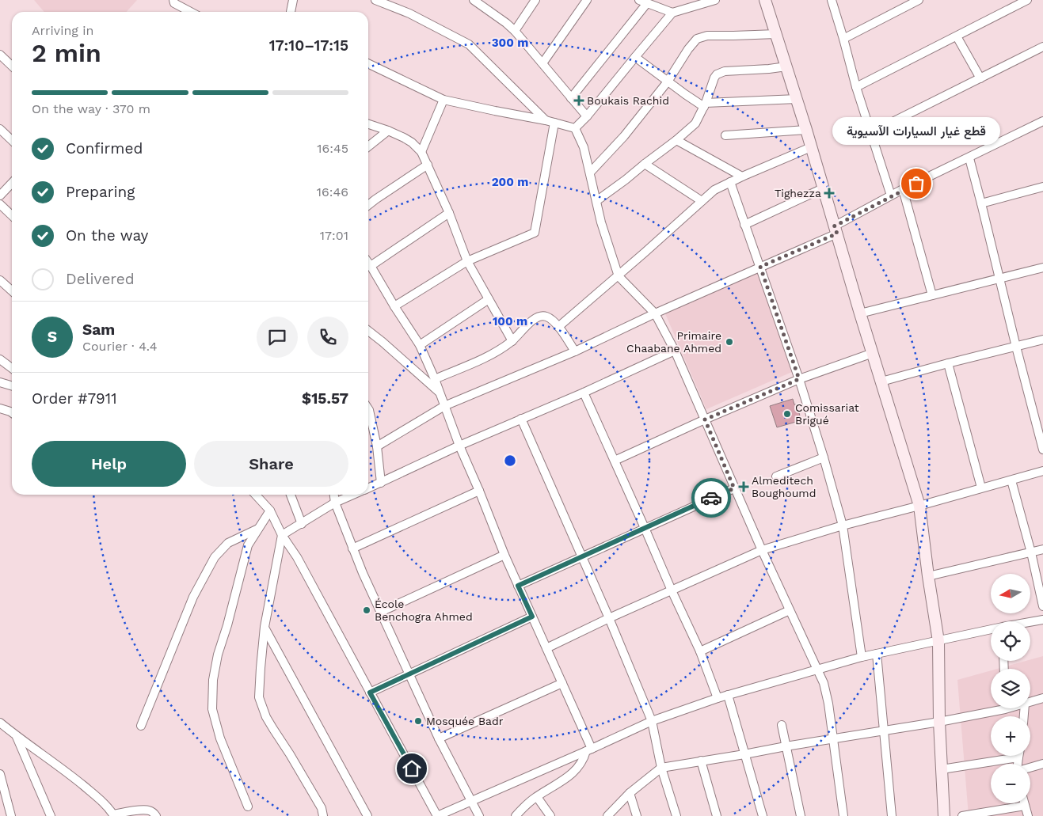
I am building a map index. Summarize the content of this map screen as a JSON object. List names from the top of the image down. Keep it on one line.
{"places":{"health":["Boukais Rachid","Tighezza","Almeditech Boughoumd"],"other":["قطع غيار السيارات الآسيوية","Primaire Chaabane Ahmed","Comissariat Brigué","École Benchogra Ahmed","Mosquée Badr"]},"north":"left","page":{"heading":["2 min","Arriving in","17:10–17:15"],"panel":["Sam","Courier · 4.4","Order #7911","$15.57"],"bar":"On the way · 370 m","bubble":"قطع غيار السيارات الآسيوية","list":[["Confirmed","16:45"],["Preparing","16:46"],["On the way","17:01"],"Delivered"],"round":"S","buttons":["Help","Share"],"map_buttons":["+","−"]},"rings":["300 m","200 m","100 m"]}
